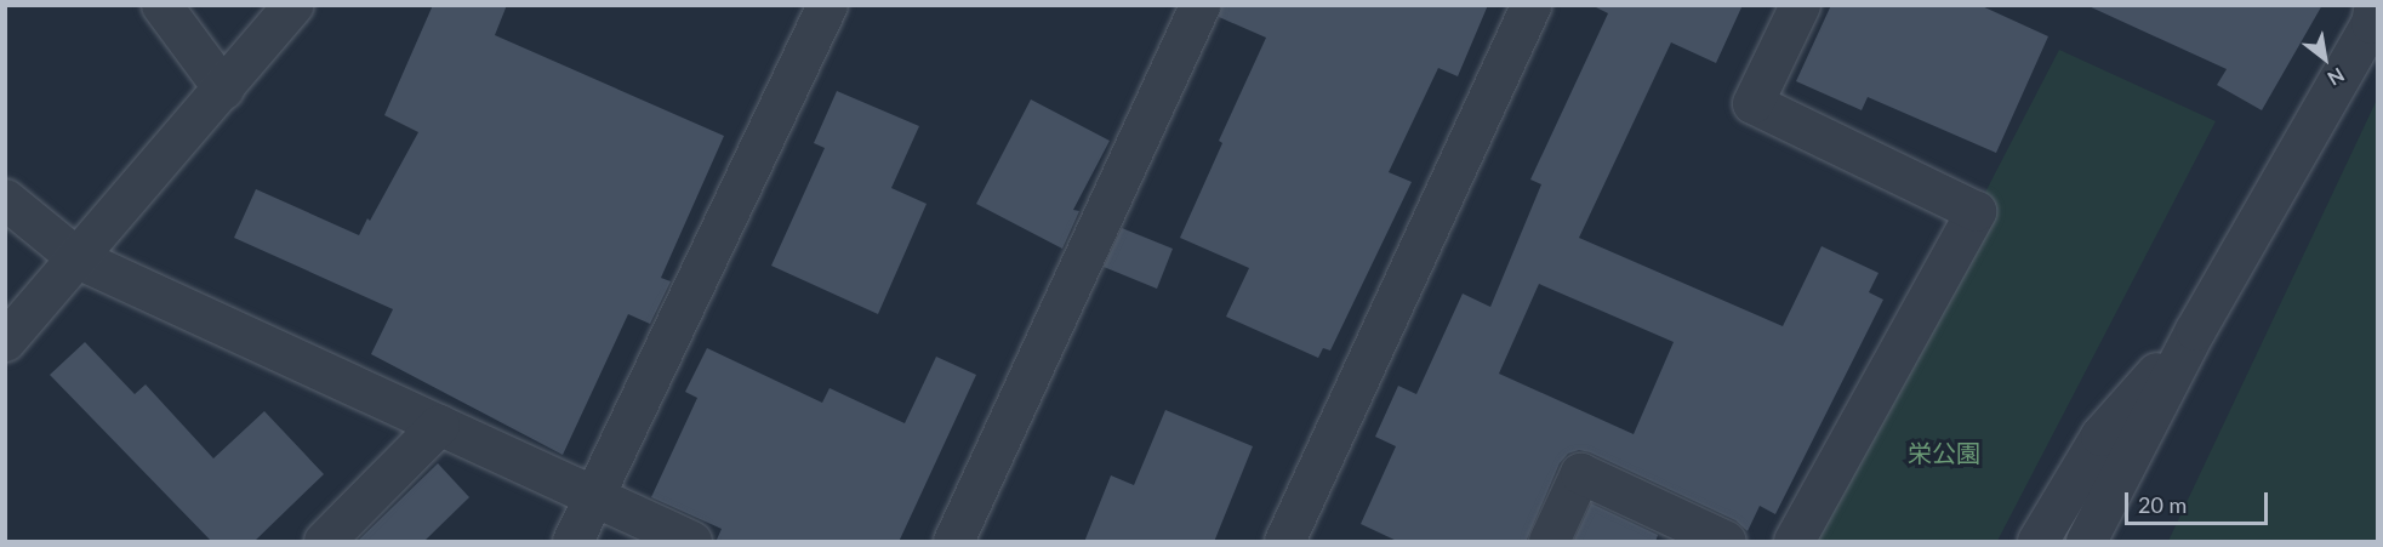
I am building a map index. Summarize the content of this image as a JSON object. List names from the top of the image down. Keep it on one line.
{"parks":["栄公園"],"scale_bar":"20 m","north":"bottom right"}
